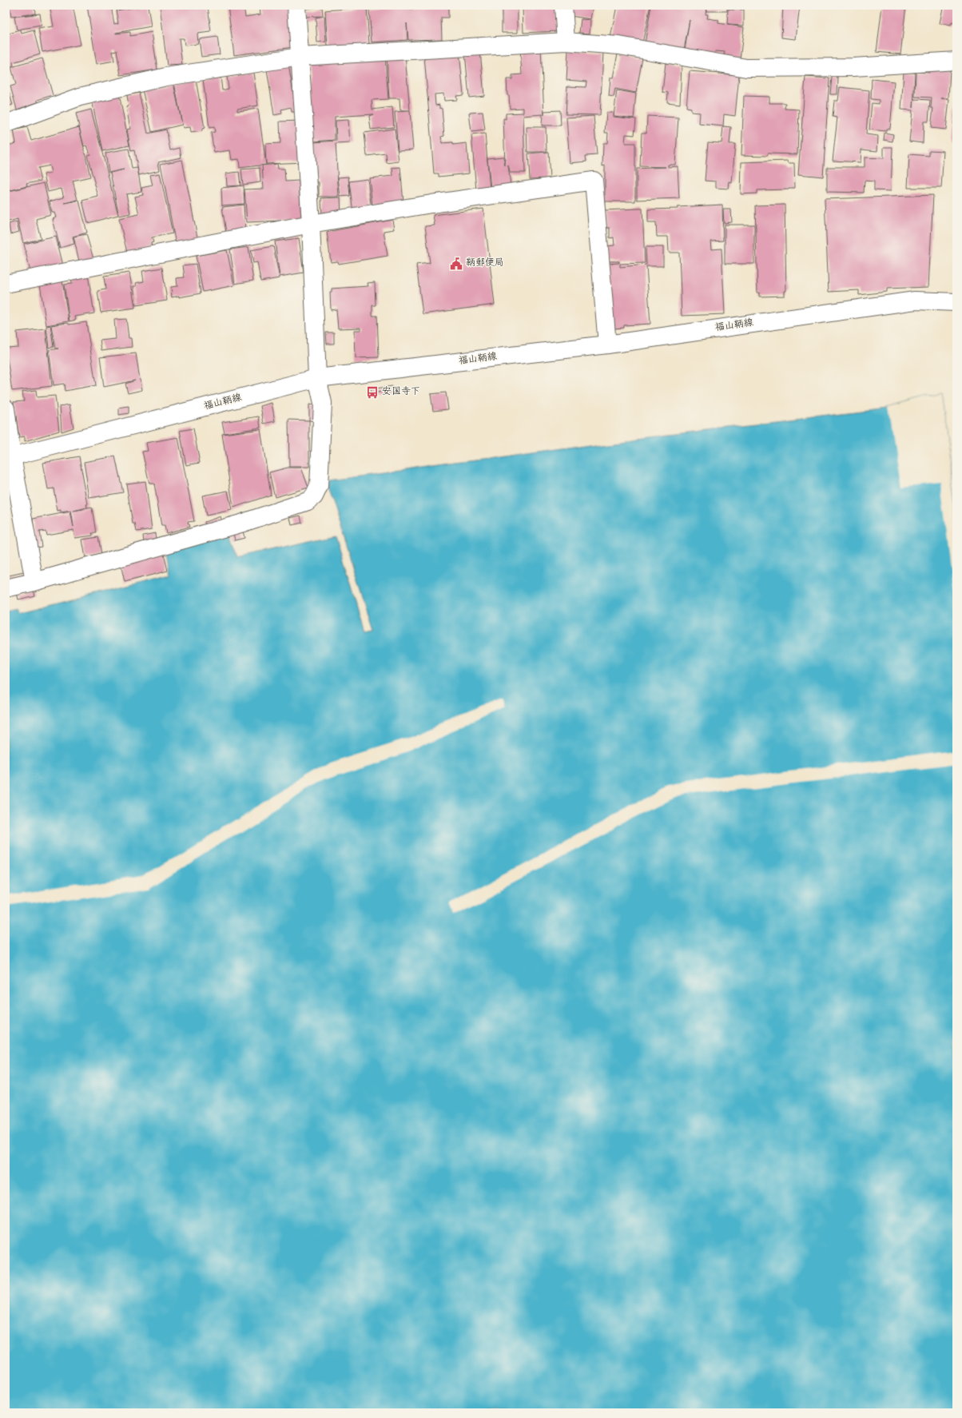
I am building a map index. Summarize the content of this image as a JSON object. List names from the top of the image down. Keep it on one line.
{"streets":{"street":["福山鞆線"]},"places":{"public building":["鞆郵便局"],"bus stop":["安国寺下"]}}
